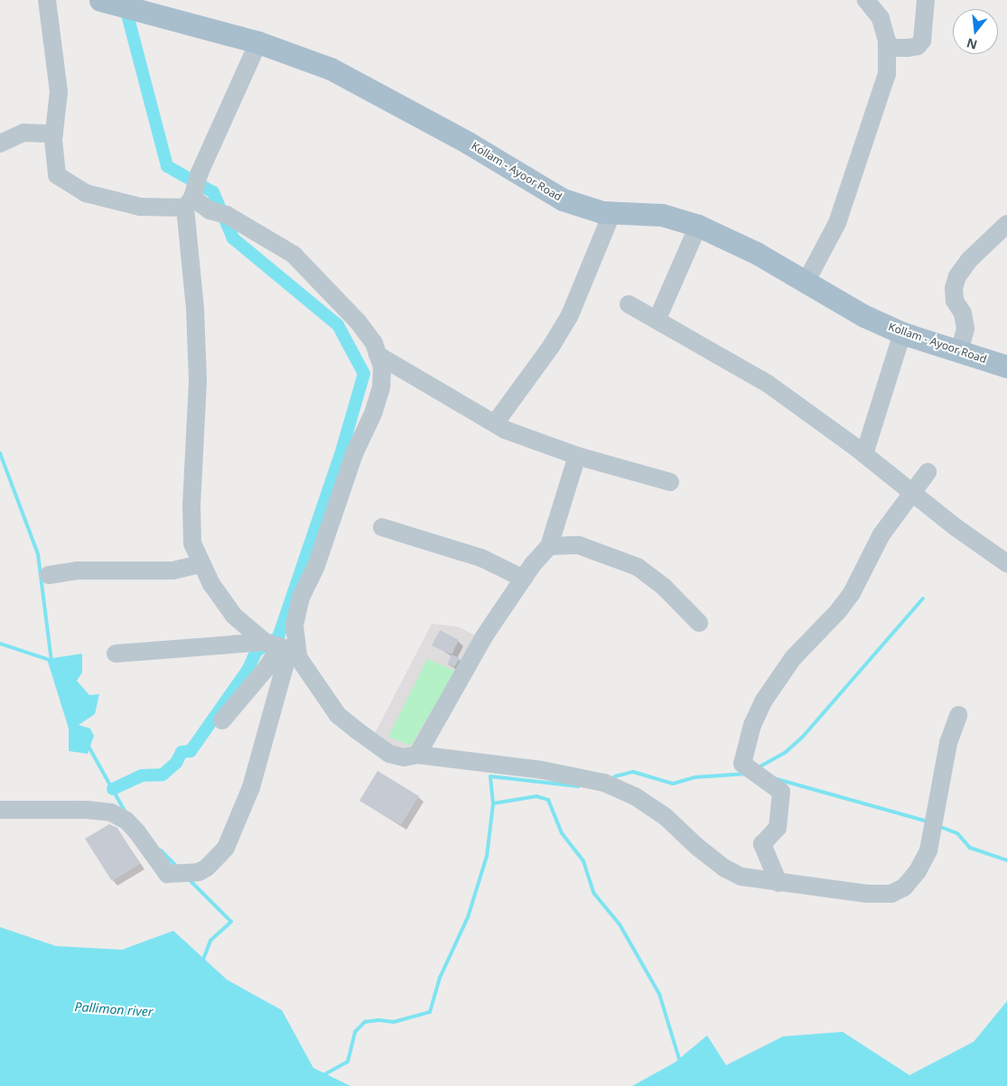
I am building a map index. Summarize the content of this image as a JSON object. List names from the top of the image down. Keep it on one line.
{"streets":{"main road":["Kollam - Ayoor Road"]},"water":["Pallimon river"],"north":"bottom"}
